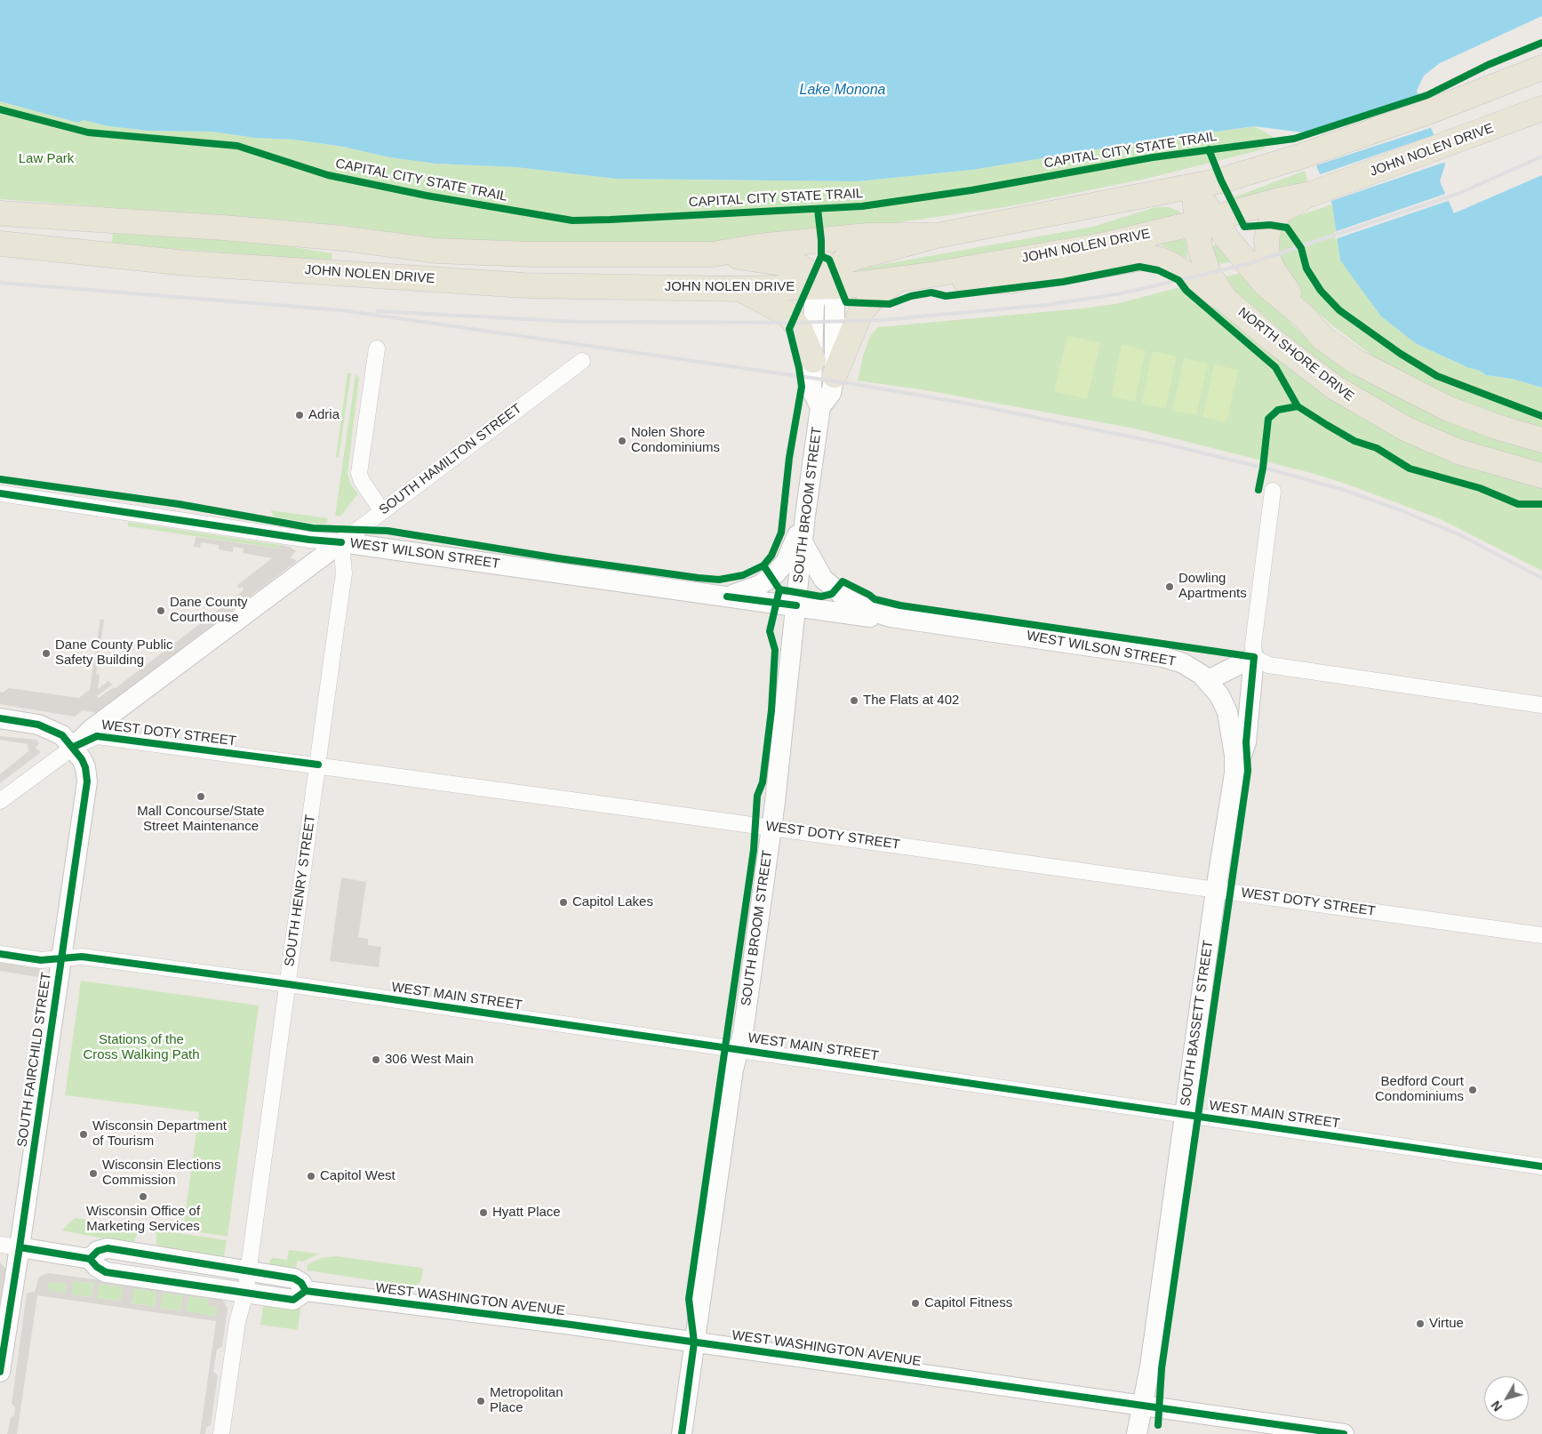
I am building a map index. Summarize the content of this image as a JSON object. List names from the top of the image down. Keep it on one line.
{"streets":{"main road":["JOHN NOLEN DRIVE","NORTH SHORE DRIVE"],"street":["SOUTH HAMILTON STREET","SOUTH BROOM STREET","WEST WILSON STREET","WEST DOTY STREET","SOUTH HENRY STREET","WEST MAIN STREET","SOUTH BASSETT STREET","SOUTH FAIRCHILD STREET","WEST WASHINGTON AVENUE"],"cycle path":["CAPITAL CITY STATE TRAIL"]},"crossings":[["JOHN NOLEN DRIVE","NORTH SHORE DRIVE"],["JOHN NOLEN DRIVE","SOUTH BROOM STREET"],["SOUTH HAMILTON STREET","WEST WILSON STREET"],["SOUTH HAMILTON STREET","WEST DOTY STREET"],["SOUTH HAMILTON STREET","SOUTH HENRY STREET"],["SOUTH HAMILTON STREET","SOUTH FAIRCHILD STREET"],["SOUTH BROOM STREET","WEST WILSON STREET"],["SOUTH BROOM STREET","WEST DOTY STREET"],["SOUTH BROOM STREET","WEST MAIN STREET"],["SOUTH BROOM STREET","WEST WASHINGTON AVENUE"],["WEST WILSON STREET","SOUTH HENRY STREET"],["WEST WILSON STREET","SOUTH BASSETT STREET"],["WEST DOTY STREET","SOUTH HENRY STREET"],["WEST DOTY STREET","SOUTH BASSETT STREET"],["WEST DOTY STREET","SOUTH FAIRCHILD STREET"],["SOUTH HENRY STREET","WEST MAIN STREET"],["SOUTH HENRY STREET","WEST WASHINGTON AVENUE"],["WEST MAIN STREET","SOUTH BASSETT STREET"],["WEST MAIN STREET","SOUTH FAIRCHILD STREET"],["SOUTH BASSETT STREET","WEST WASHINGTON AVENUE"],["SOUTH FAIRCHILD STREET","WEST WASHINGTON AVENUE"]],"water":["Lake Monona"],"parks":["Law Park","Stations of the Cross Walking Path"],"places":["Adria","Nolen Shore Condominiums","Dowling Apartments","Dane County Courthouse","Dane County Public Safety Building","The Flats at 402","Mall Concourse/State Street Maintenance","Capitol Lakes","306 West Main","Bedford Court Condominiums","Wisconsin Department of Tourism","Wisconsin Elections Commission","Capitol West","Wisconsin Office of Marketing Services","Hyatt Place","Capitol Fitness","Virtue","Metropolitan Place"],"north":"bottom left"}
